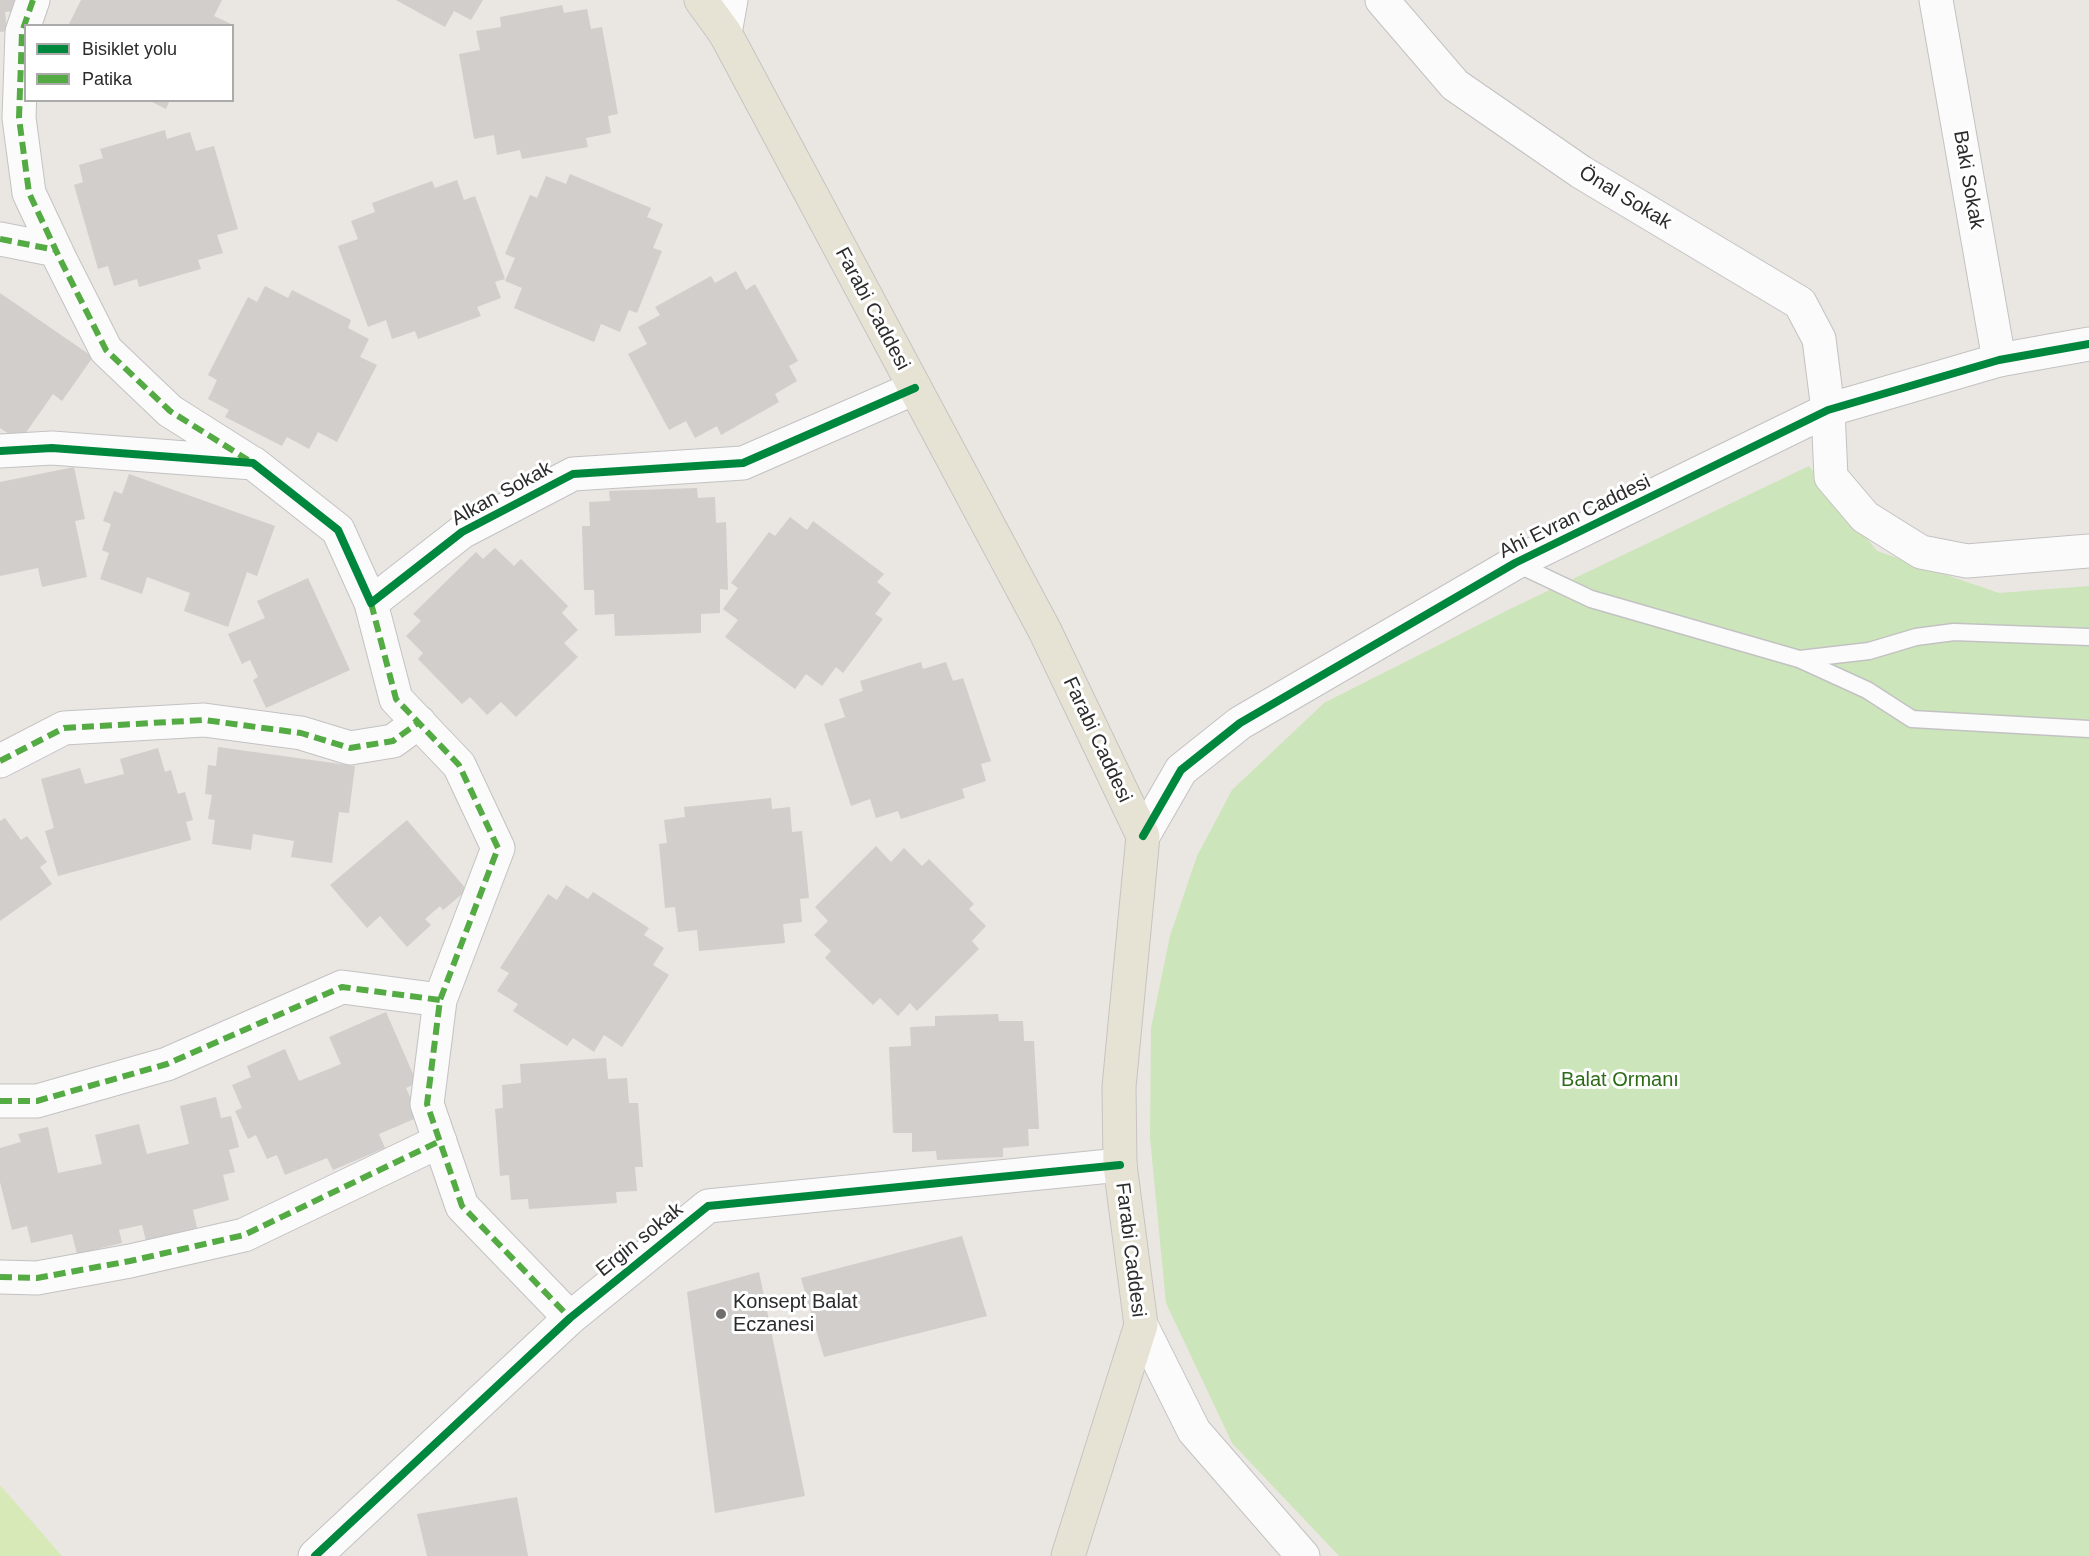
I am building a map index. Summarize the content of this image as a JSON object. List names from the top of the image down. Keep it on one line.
{"streets":{"main road":["Farabi Caddesi"],"street":["Baki Sokak","Önal Sokak","Alkan Sokak","Ahi Evran Caddesi","Ergin sokak"]},"crossings":[["Baki Sokak","Ahi Evran Caddesi"],["Önal Sokak","Ahi Evran Caddesi"],["Farabi Caddesi","Alkan Sokak"],["Farabi Caddesi","Ahi Evran Caddesi"],["Farabi Caddesi","Ergin sokak"]],"parks":["Balat Ormanı"],"places":["Konsept Balat Eczanesi"],"legend":["Bisiklet yolu","Patika"]}
